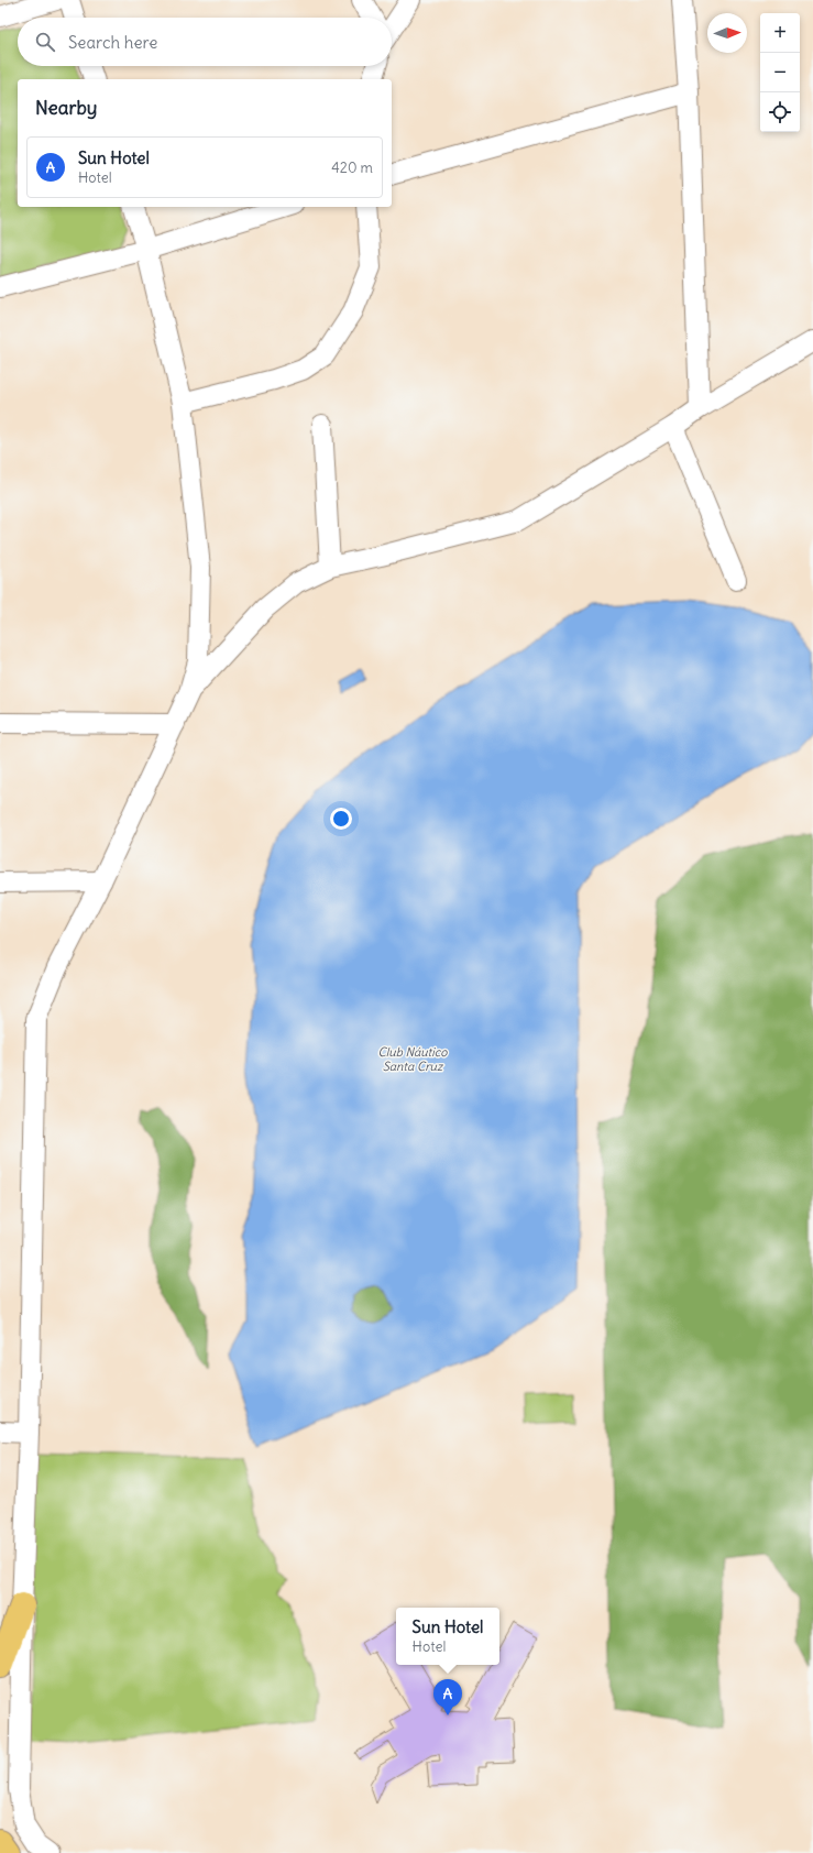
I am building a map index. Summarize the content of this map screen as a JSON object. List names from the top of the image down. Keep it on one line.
{"water":["Club Náutico Santa Cruz"],"north":"right","page":{"map_buttons":["+","−"],"search":"Search here","heading":"Nearby","list":[{"mark":"A","name":"Sun Hotel","note":"Hotel","value":"420 m"}],"popup":["Sun Hotel","Hotel"],"pins":"A"}}
